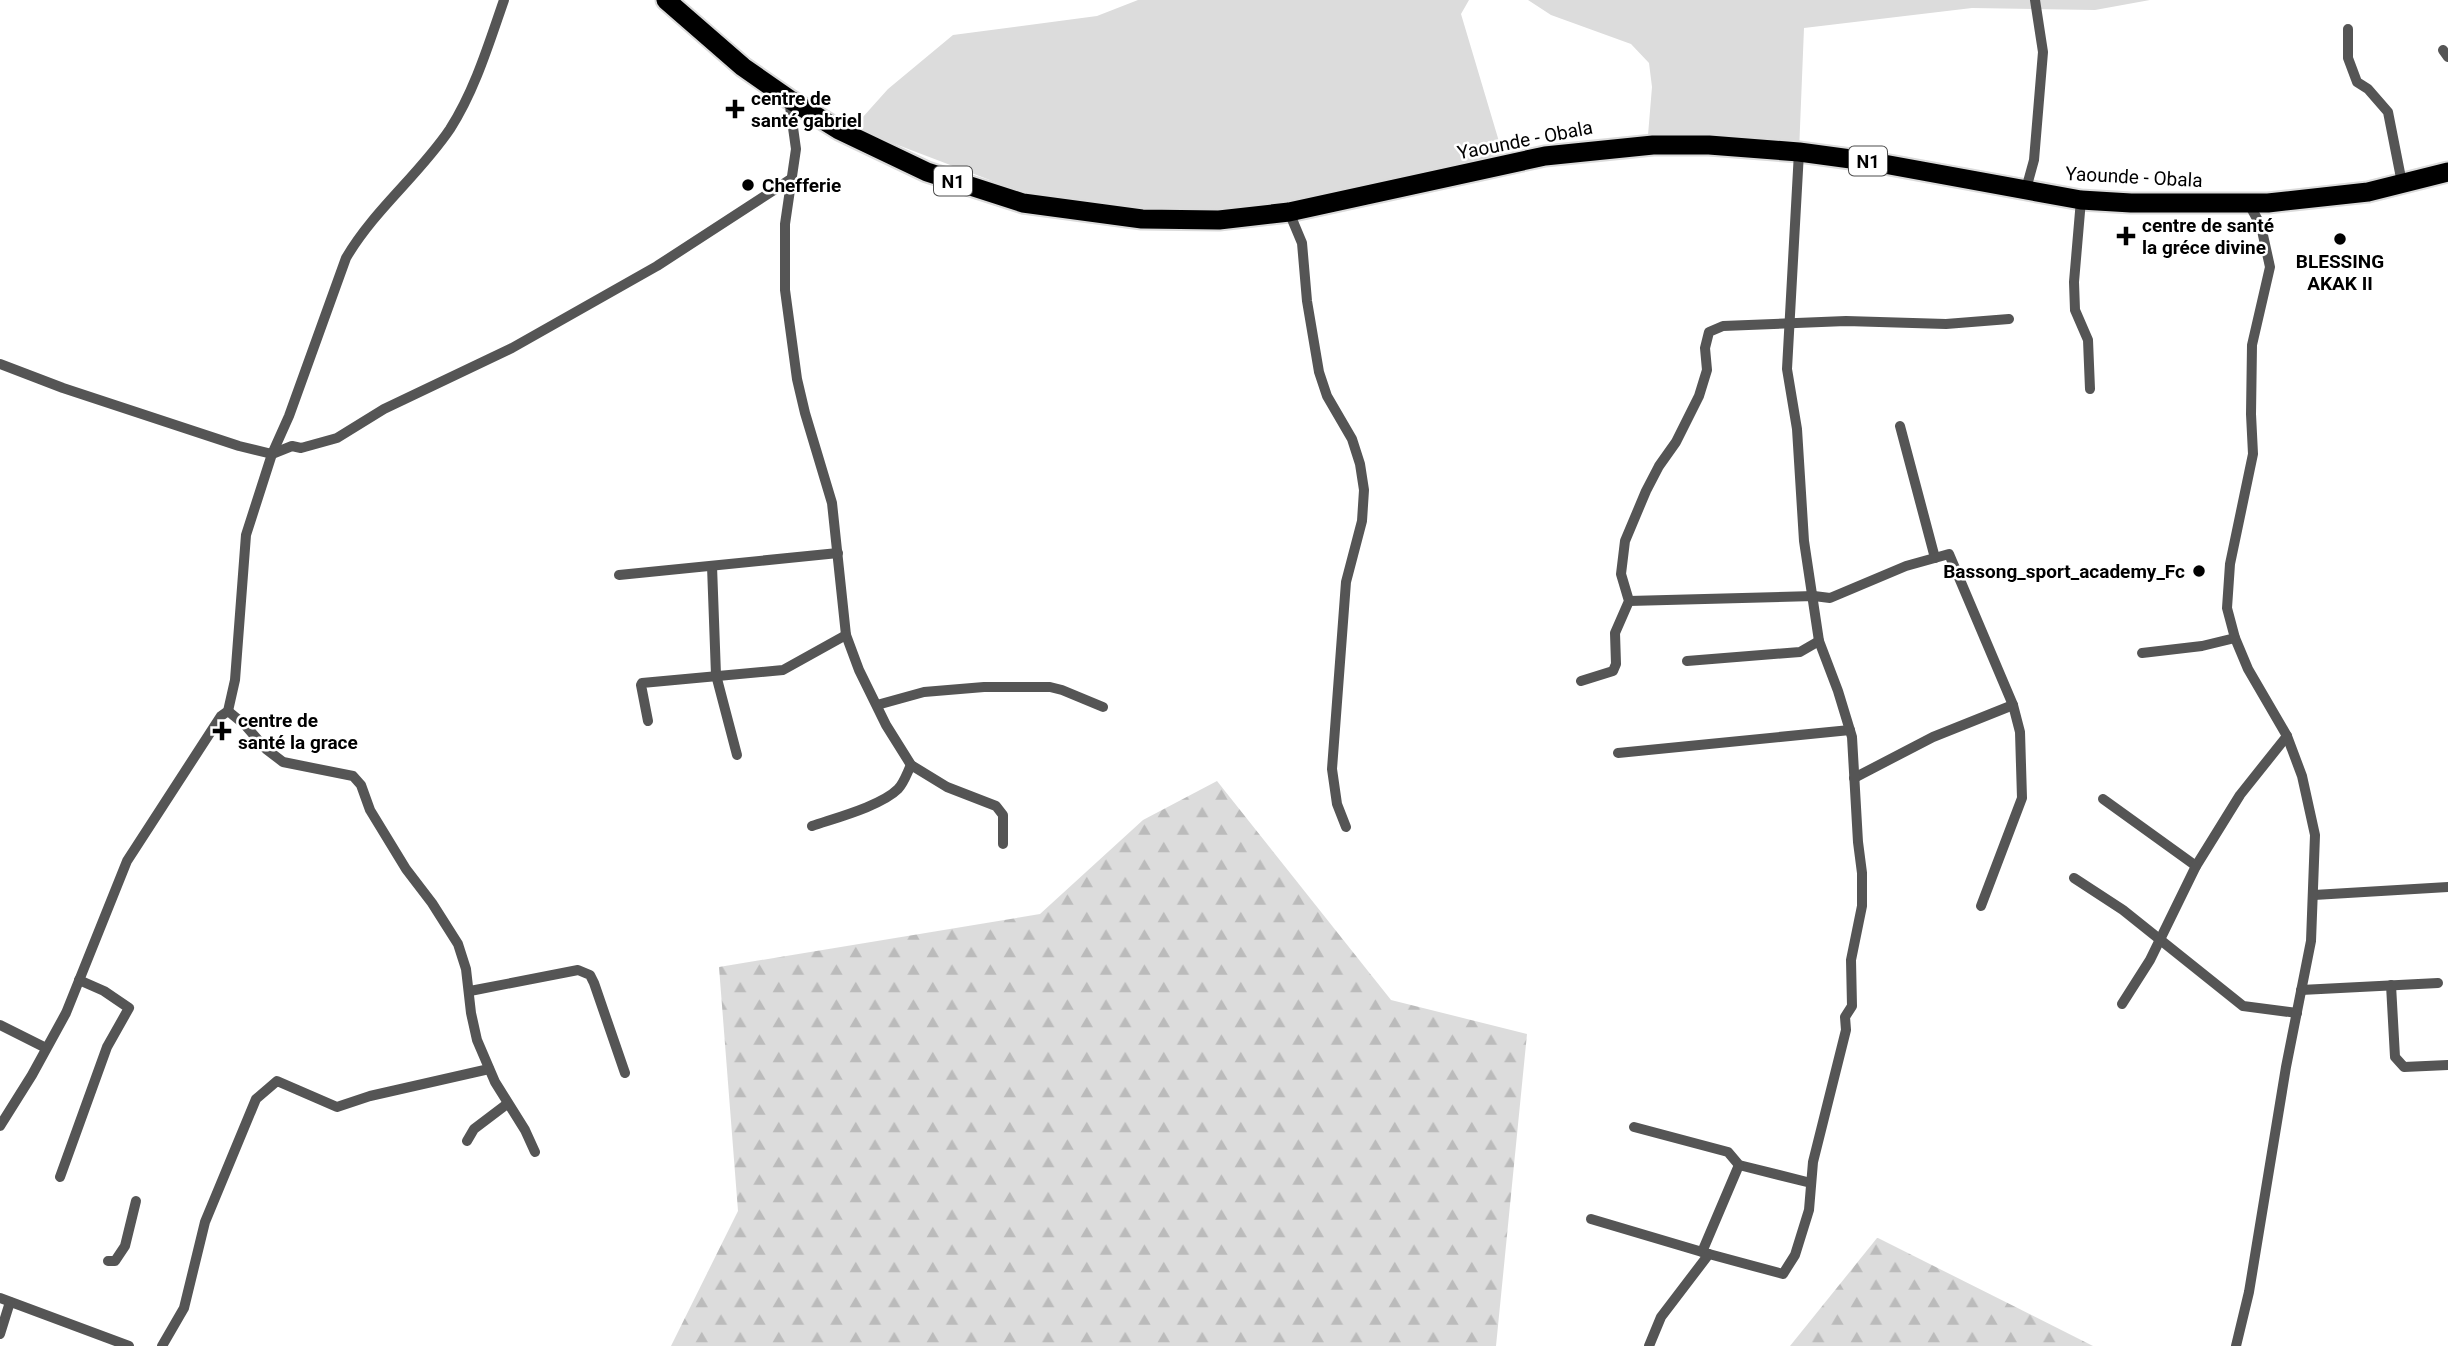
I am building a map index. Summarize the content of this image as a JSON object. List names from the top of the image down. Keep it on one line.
{"streets":{"highway":["Yaounde - Obala","N1"]},"places":{"health":["centre de santé gabriel","centre de santé la gréce divine","centre de santé la grace"],"other":["Chefferie","BLESSING AKAK II","Bassong_sport_academy_Fc"]}}
